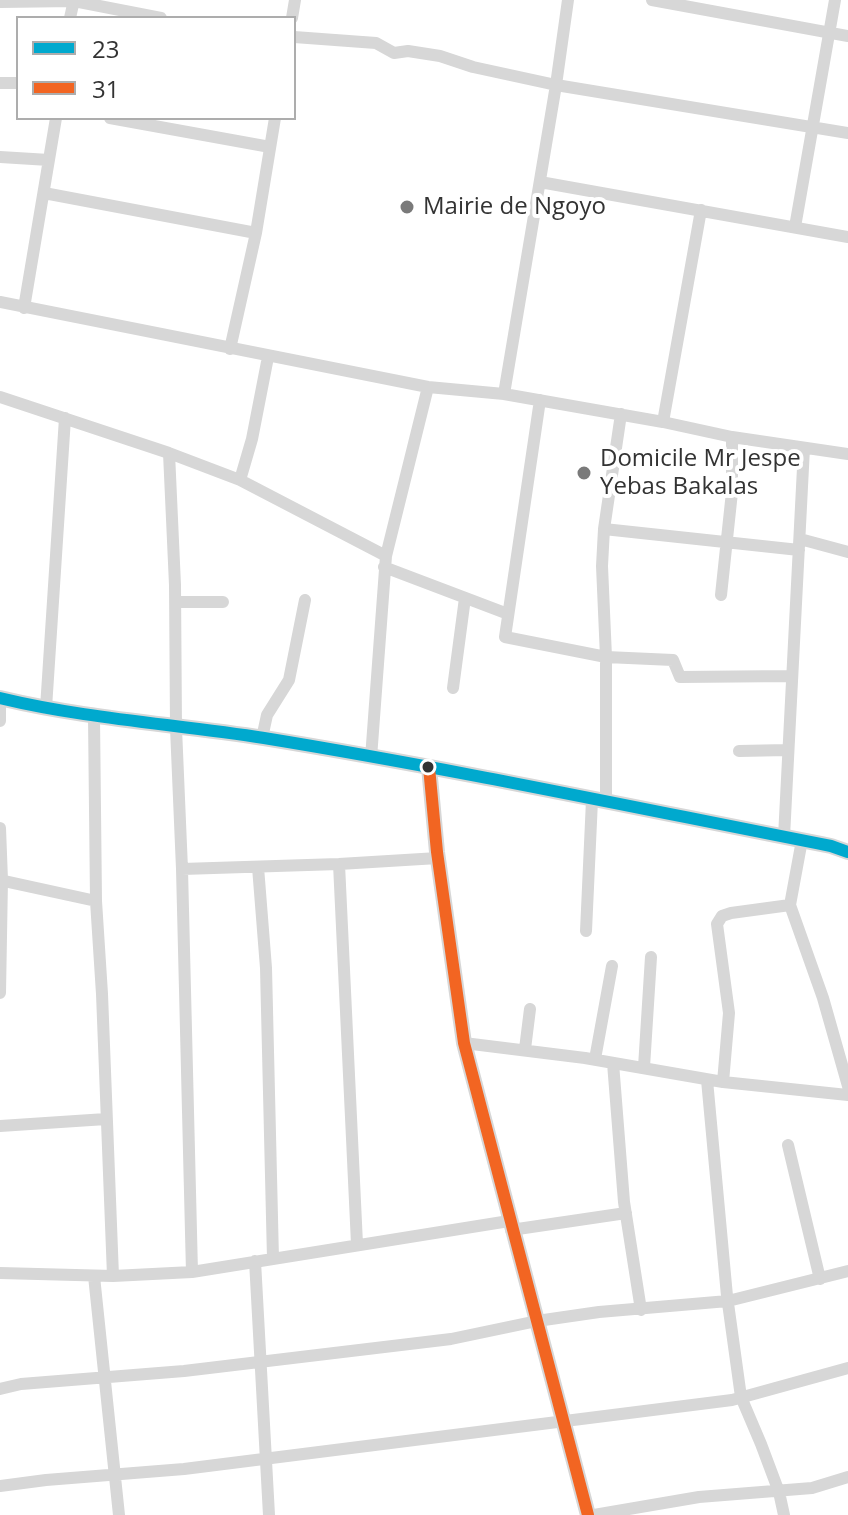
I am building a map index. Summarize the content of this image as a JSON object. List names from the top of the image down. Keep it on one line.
{"places":["Mairie de Ngoyo","Domicile Mr Jespe Yebas Bakalas"],"lines":["transit line 23","transit line 31"],"legend":["23","31"]}
